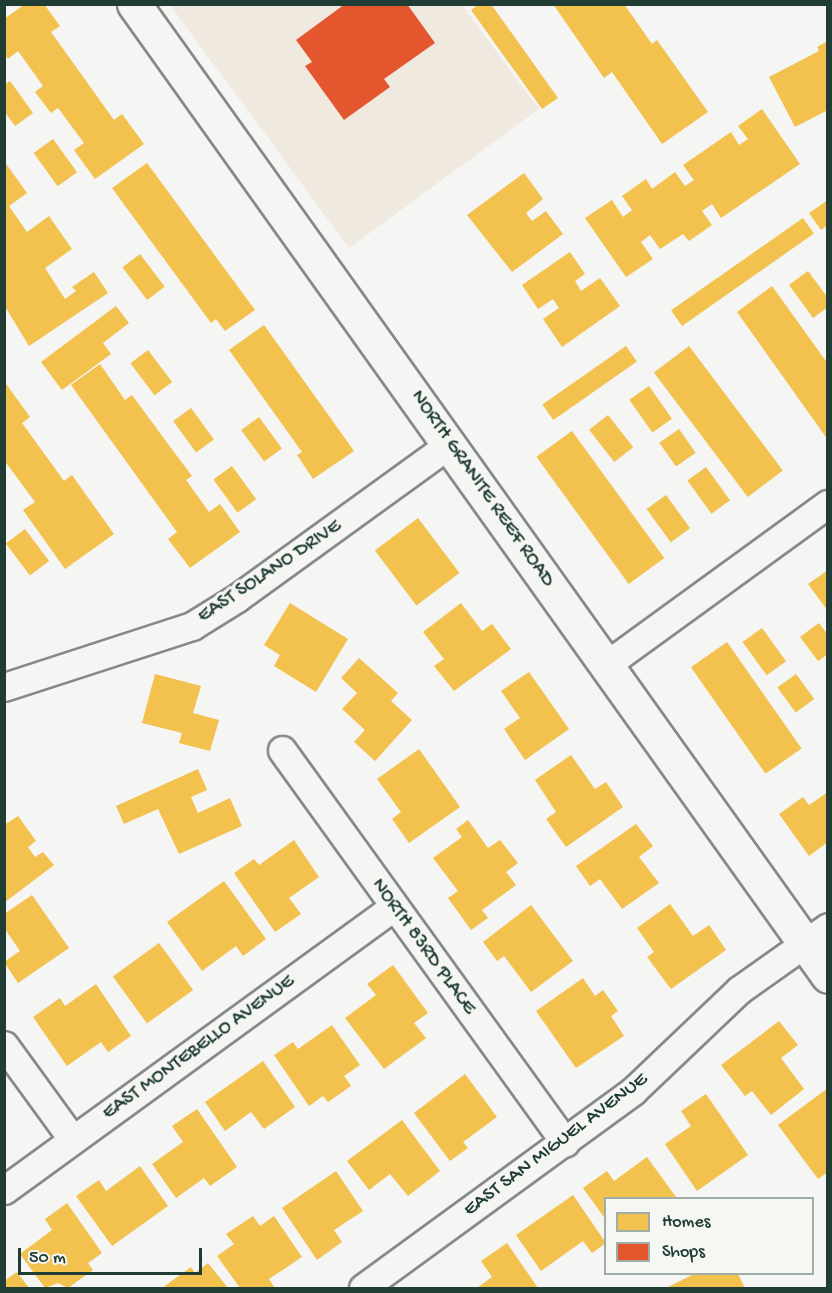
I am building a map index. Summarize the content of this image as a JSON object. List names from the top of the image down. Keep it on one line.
{"streets":{"street":["NORTH GRANITE REEF ROAD","EAST SOLANO DRIVE","NORTH 83RD PLACE","EAST MONTEBELLO AVENUE","EAST SAN MIGUEL AVENUE"]},"crossings":[["NORTH GRANITE REEF ROAD","EAST SOLANO DRIVE"],["NORTH GRANITE REEF ROAD","EAST SAN MIGUEL AVENUE"],["NORTH 83RD PLACE","EAST MONTEBELLO AVENUE"],["NORTH 83RD PLACE","EAST SAN MIGUEL AVENUE"]],"legend":["Homes","Shops"],"scale_bar":"50 m"}
